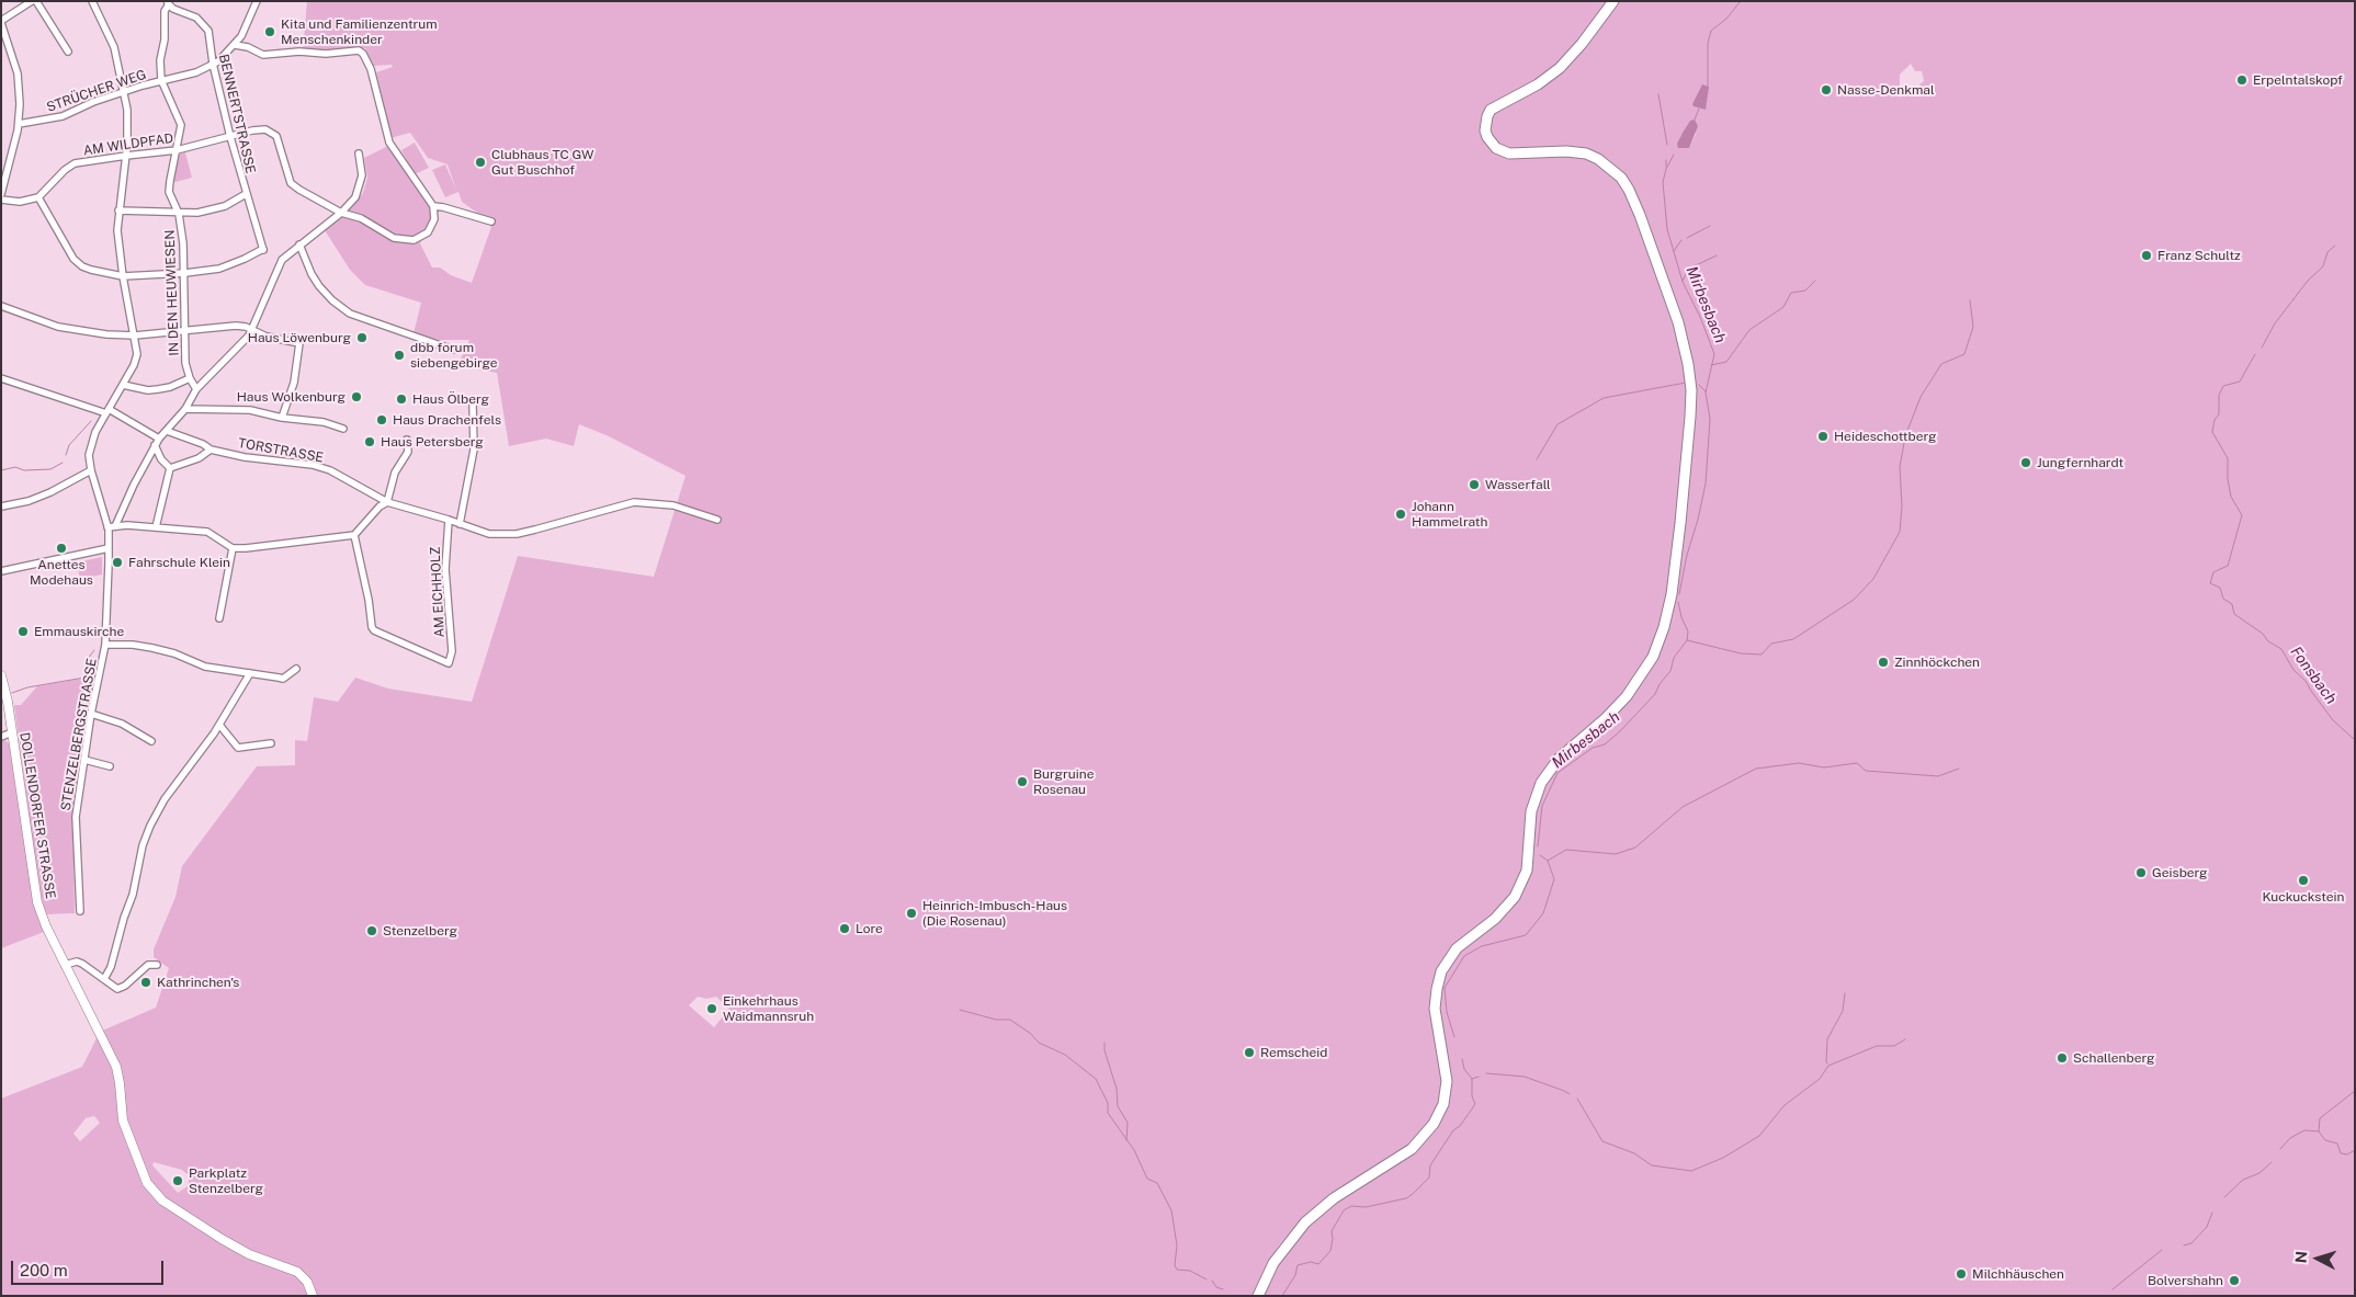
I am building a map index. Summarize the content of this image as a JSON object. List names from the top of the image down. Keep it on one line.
{"streets":{"main road":["DOLLENDORFER STRASSE"],"street":["STRÜCHER WEG","BENNERTSTRASSE","AM WILDPFAD","IN DEN HEUWIESEN","TORSTRASSE","AM EICHHOLZ","STENZELBERGSTRASSE"]},"crossings":[["STRÜCHER WEG","BENNERTSTRASSE"],["STRÜCHER WEG","IN DEN HEUWIESEN"],["BENNERTSTRASSE","AM WILDPFAD"],["BENNERTSTRASSE","IN DEN HEUWIESEN"],["AM WILDPFAD","IN DEN HEUWIESEN"],["TORSTRASSE","AM EICHHOLZ"]],"water":["Mirbesbach","Fonsbach"],"places":["Kita und Familienzentrum Menschenkinder","Erpelntalskopf","Nasse-Denkmal","Clubhaus TC GW Gut Buschhof","Franz Schultz","Haus Löwenburg","dbb forum siebengebirge","Haus Wolkenburg","Haus Ölberg","Haus Drachenfels","Heideschottberg","Haus Petersberg","Jungfernhardt","Wasserfall","Johann Hammelrath","Anettes Modehaus","Fahrschule Klein","Emmauskirche","Zinnhöckchen","Burgruine Rosenau","Geisberg","Kuckuckstein","Heinrich-Imbusch-Haus (Die Rosenau)","Lore","Stenzelberg","Kathrinchen's","Einkehrhaus Waidmannsruh","Remscheid","Schallenberg","Parkplatz Stenzelberg","Milchhäuschen","Bolvershahn"],"scale_bar":"200 m","north":"left"}
